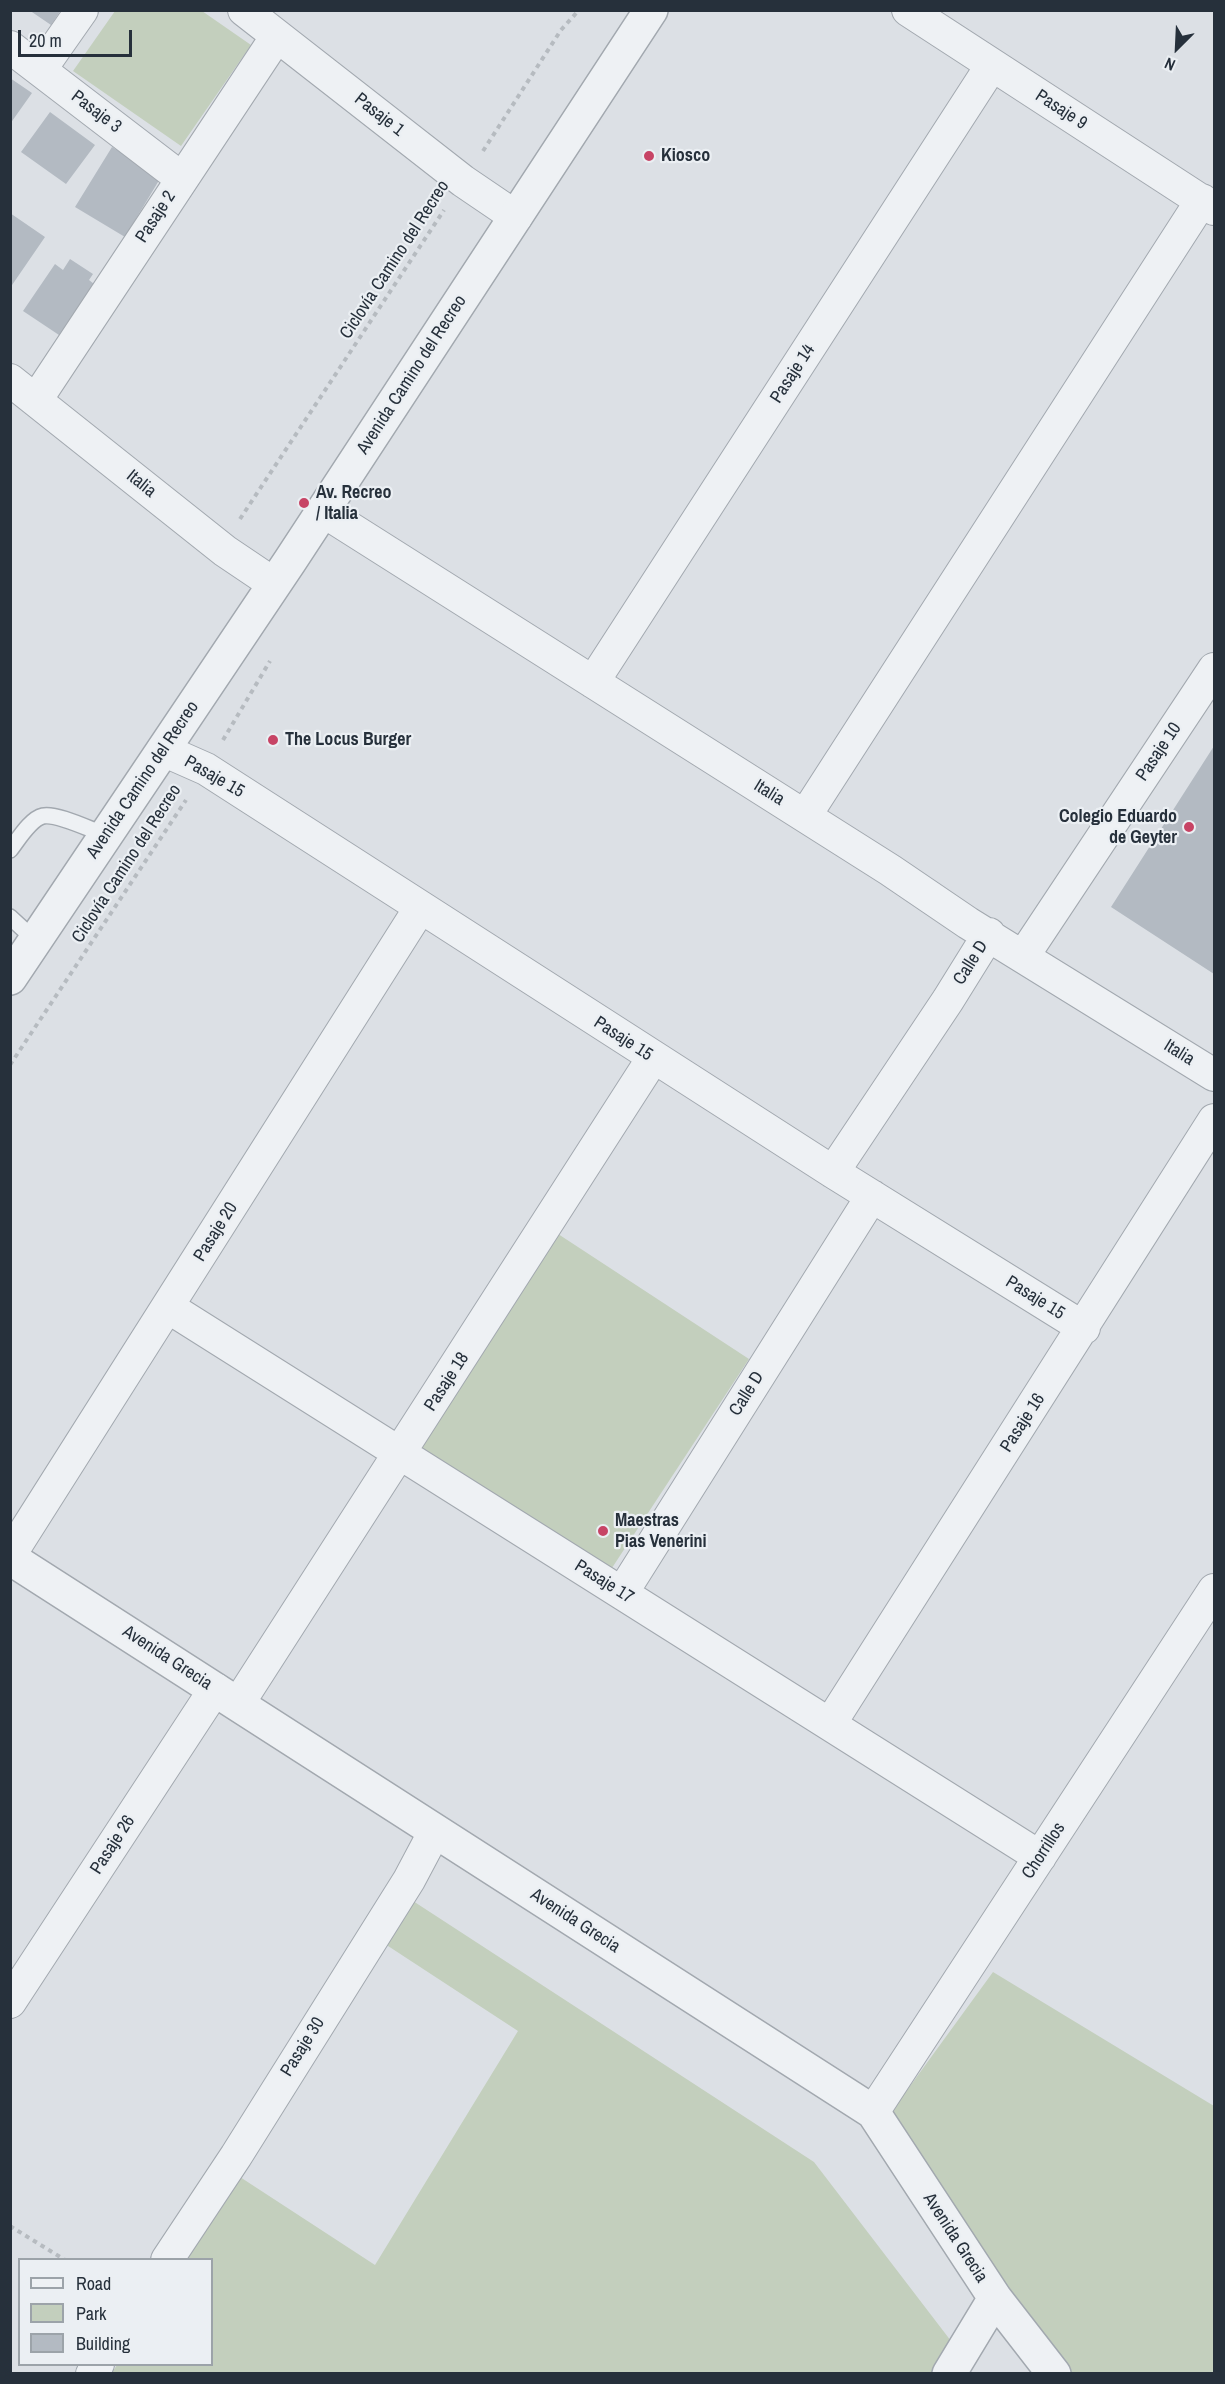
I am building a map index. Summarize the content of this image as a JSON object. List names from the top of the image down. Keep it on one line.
{"streets":{"street":["Pasaje 9","Pasaje 3","Pasaje 1","Pasaje 2","Pasaje 14","Avenida Camino del Recreo","Italia","Pasaje 10","Pasaje 15","Calle D","Pasaje 20","Pasaje 18","Pasaje 16","Pasaje 17","Avenida Grecia","Pasaje 26","Chorrillos","Pasaje 30"],"path":["Ciclovía Camino del Recreo"]},"crossings":[["Pasaje 9","Pasaje 14"],["Pasaje 3","Pasaje 2"],["Pasaje 1","Pasaje 2"],["Pasaje 1","Ciclovía Camino del Recreo"],["Pasaje 1","Avenida Camino del Recreo"],["Pasaje 2","Italia"],["Ciclovía Camino del Recreo","Pasaje 15"],["Pasaje 14","Italia"],["Avenida Camino del Recreo","Italia"],["Avenida Camino del Recreo","Pasaje 15"],["Italia","Pasaje 10"],["Italia","Calle D"],["Pasaje 15","Calle D"],["Pasaje 15","Pasaje 20"],["Pasaje 15","Pasaje 18"],["Pasaje 15","Pasaje 16"],["Calle D","Pasaje 17"],["Pasaje 20","Pasaje 17"],["Pasaje 20","Avenida Grecia"],["Pasaje 18","Pasaje 17"],["Pasaje 18","Avenida Grecia"],["Pasaje 18","Pasaje 26"],["Pasaje 16","Pasaje 17"],["Pasaje 17","Chorrillos"],["Avenida Grecia","Pasaje 26"],["Avenida Grecia","Chorrillos"],["Avenida Grecia","Pasaje 30"]],"places":["Kiosco","Av. Recreo / Italia","The Locus Burger","Colegio Eduardo de Geyter","Maestras Pias Venerini"],"legend":["Road","Park","Building"],"scale_bar":"20 m","north":"bottom left"}
